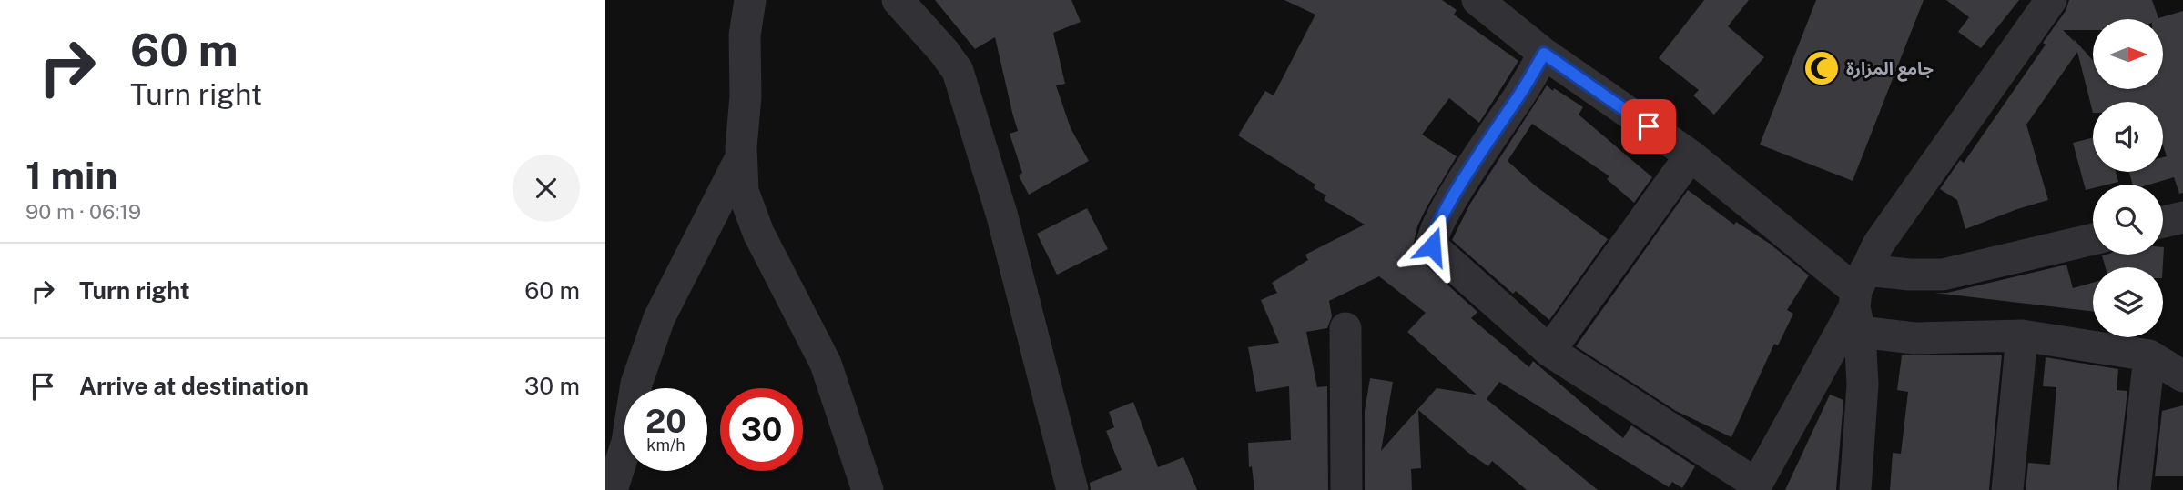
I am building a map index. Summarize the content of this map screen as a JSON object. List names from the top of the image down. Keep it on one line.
{"places":{"mosque":["جامع المزارة"]},"north":"right","page":{"turn":["60 m","Turn right"],"heading":["1 min","90 m · 06:19"],"list":[{"name":"Turn right","value":"60 m"},{"name":"Arrive at destination","value":"30 m"}],"speed":"20 km/h","limit":"30"}}
